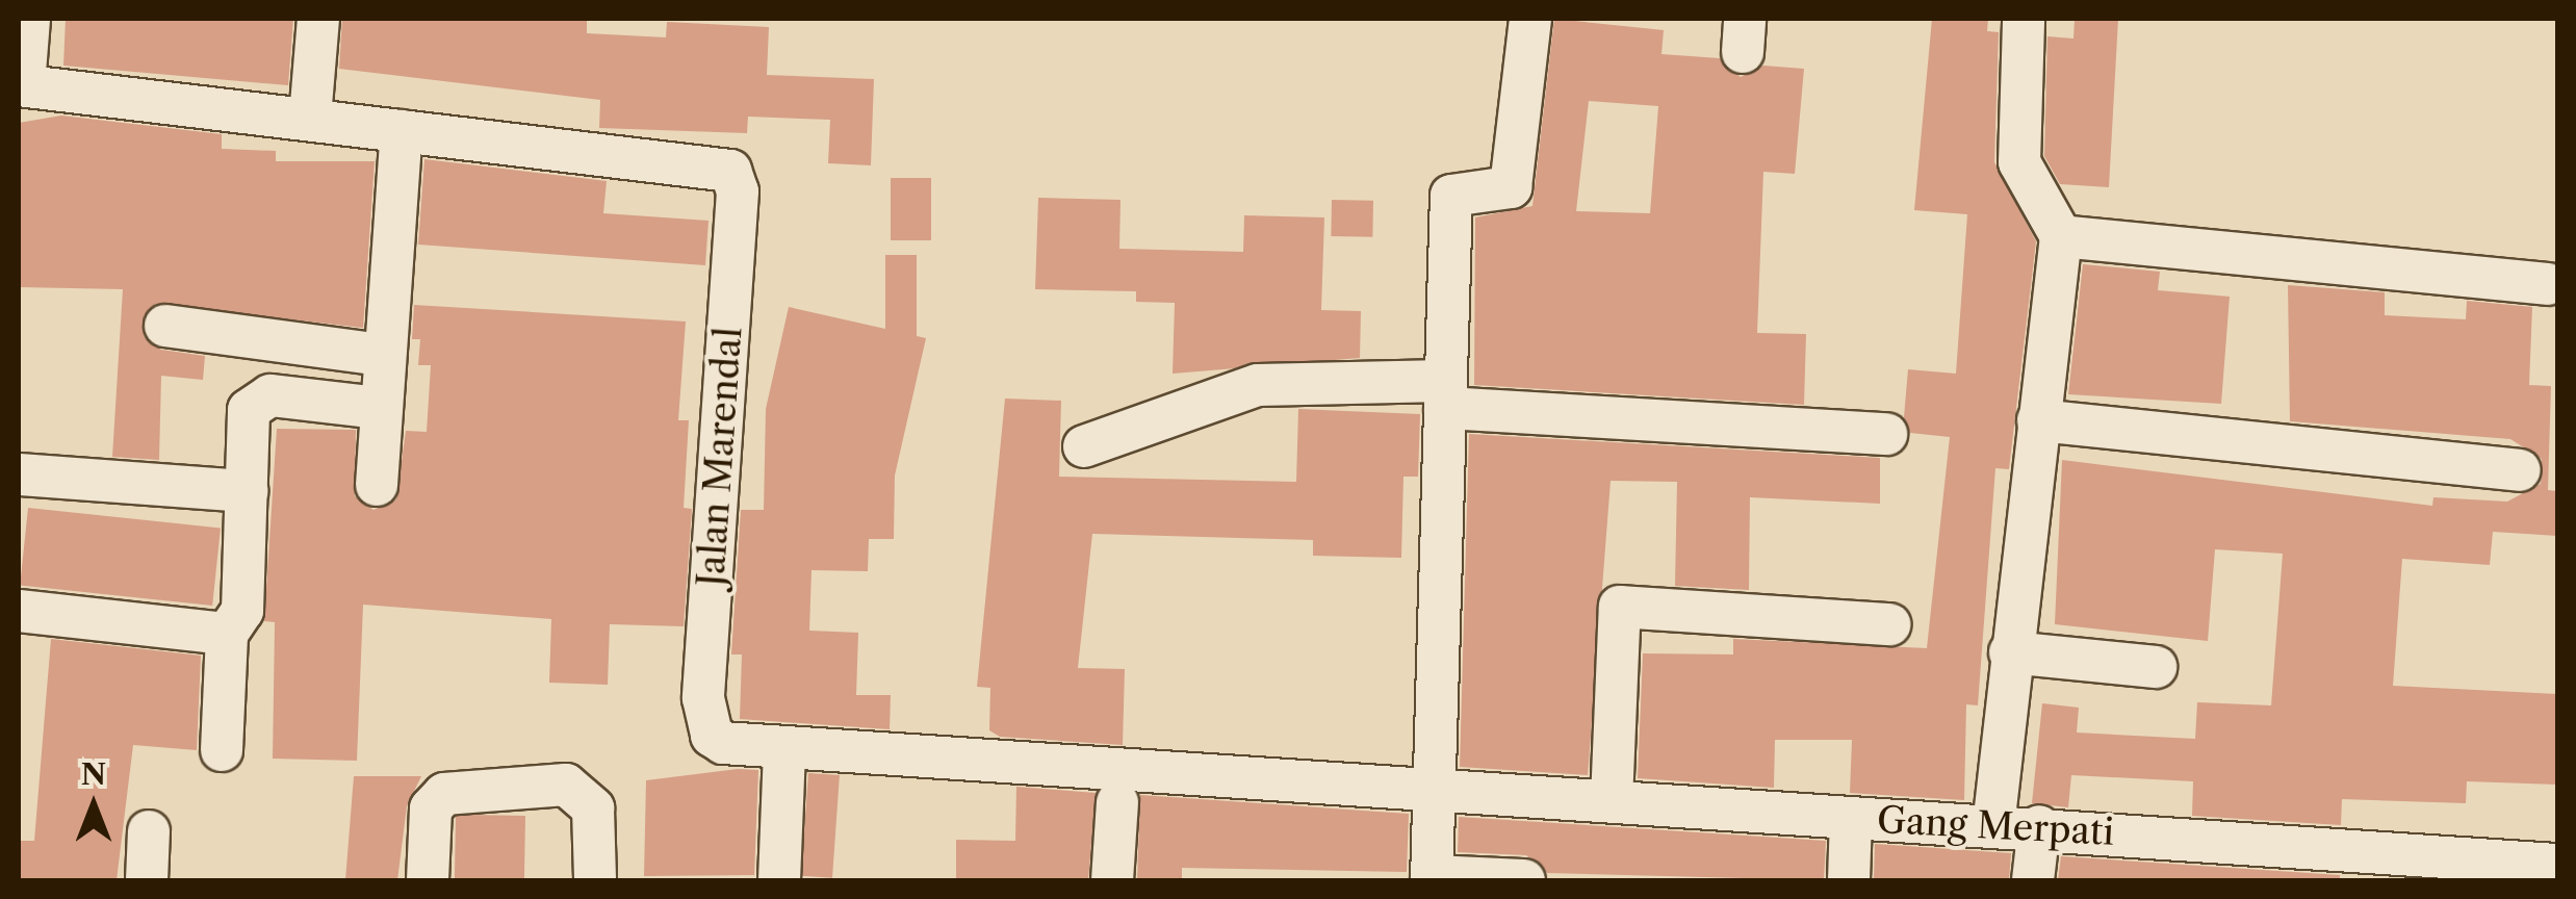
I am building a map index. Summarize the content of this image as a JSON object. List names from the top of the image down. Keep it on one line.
{"streets":{"street":["Jalan Marendal","Gang Merpati"]},"crossings":[["Jalan Marendal","Gang Merpati"]],"north":"top"}
